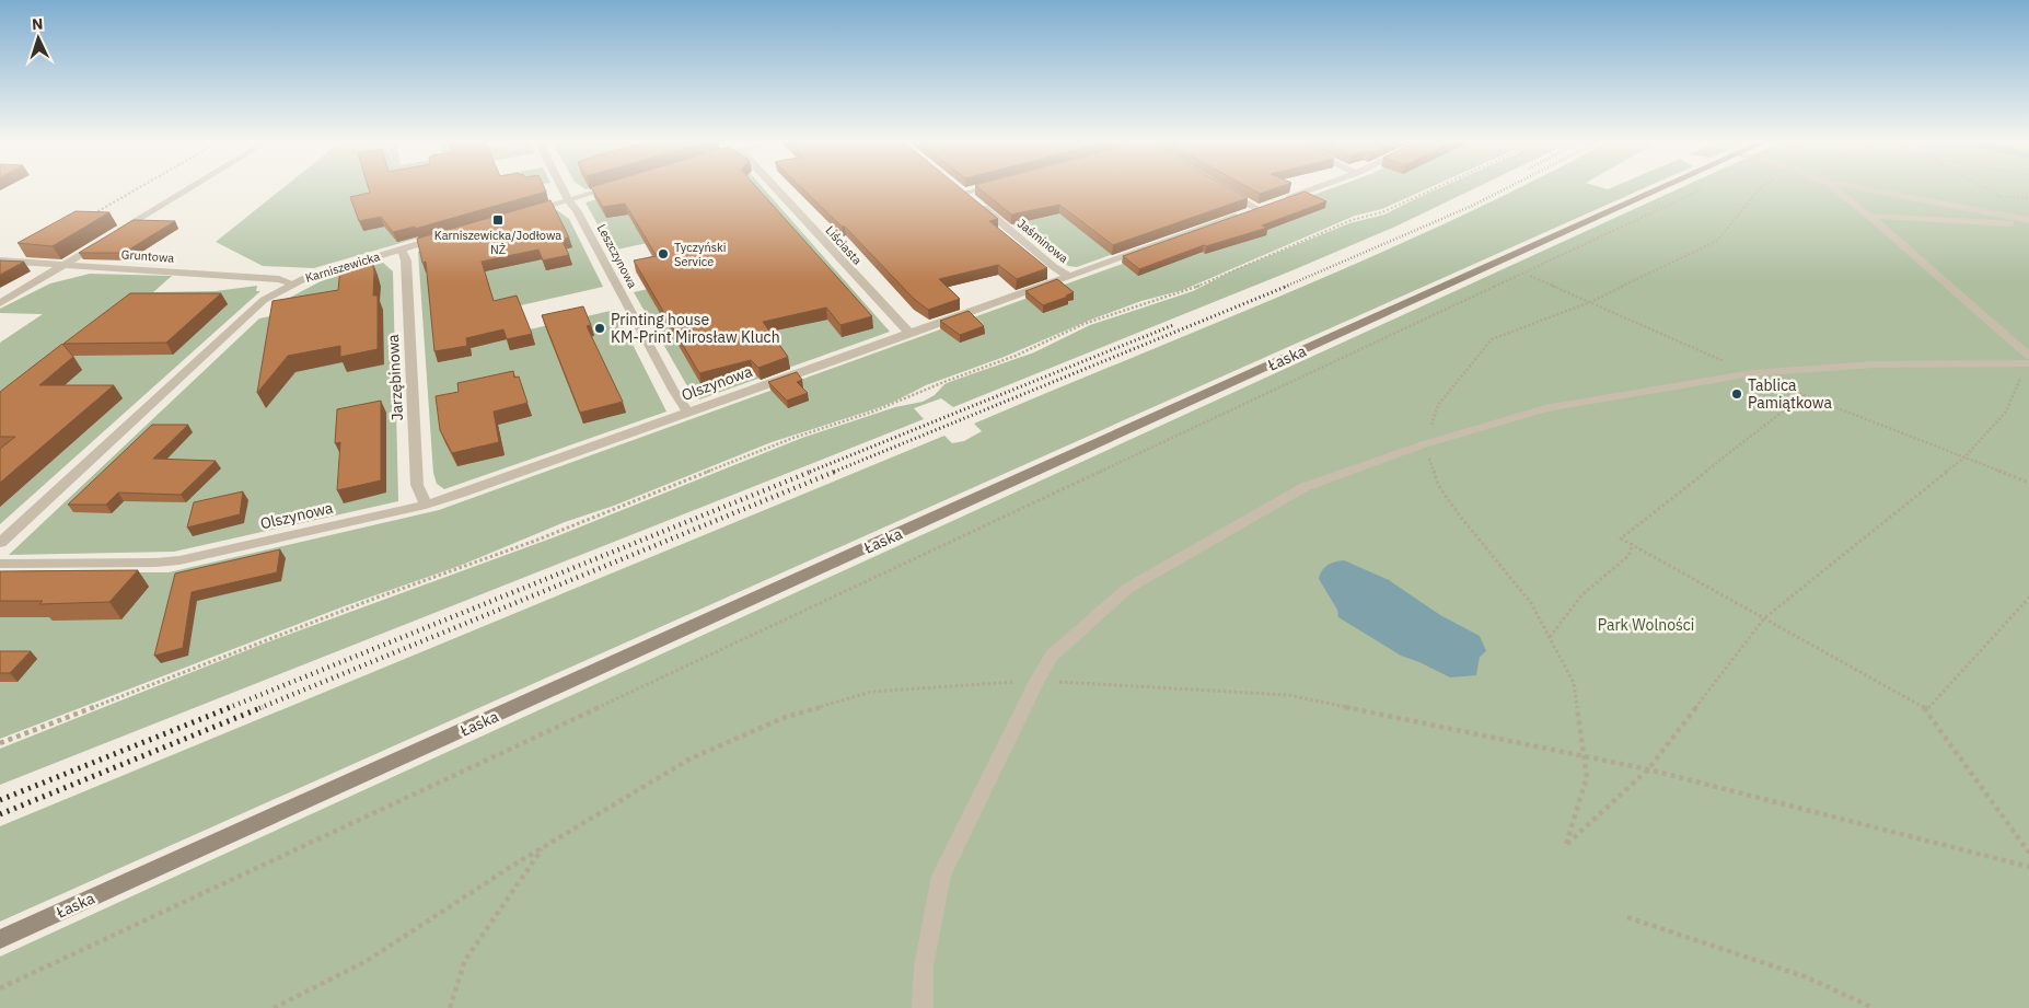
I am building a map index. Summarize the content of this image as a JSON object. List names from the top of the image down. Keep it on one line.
{"streets":{"main road":["Łaska"],"street":["Jaśminowa","Liściasta","Gruntowa","Leszczynowa","Karniszewicka","Jarzębinowa","Olszynowa"]},"crossings":[["Jaśminowa","Olszynowa"],["Liściasta","Olszynowa"],["Gruntowa","Karniszewicka"],["Leszczynowa","Olszynowa"],["Karniszewicka","Jarzębinowa"],["Jarzębinowa","Olszynowa"]],"parks":["Park Wolności"],"places":{"transit":["Karniszewicka/Jodłowa NŻ"],"other":["Tyczyński Service","Printing house KM-Print Mirosław Kluch","Tablica Pamiątkowa"]},"north":"top"}
